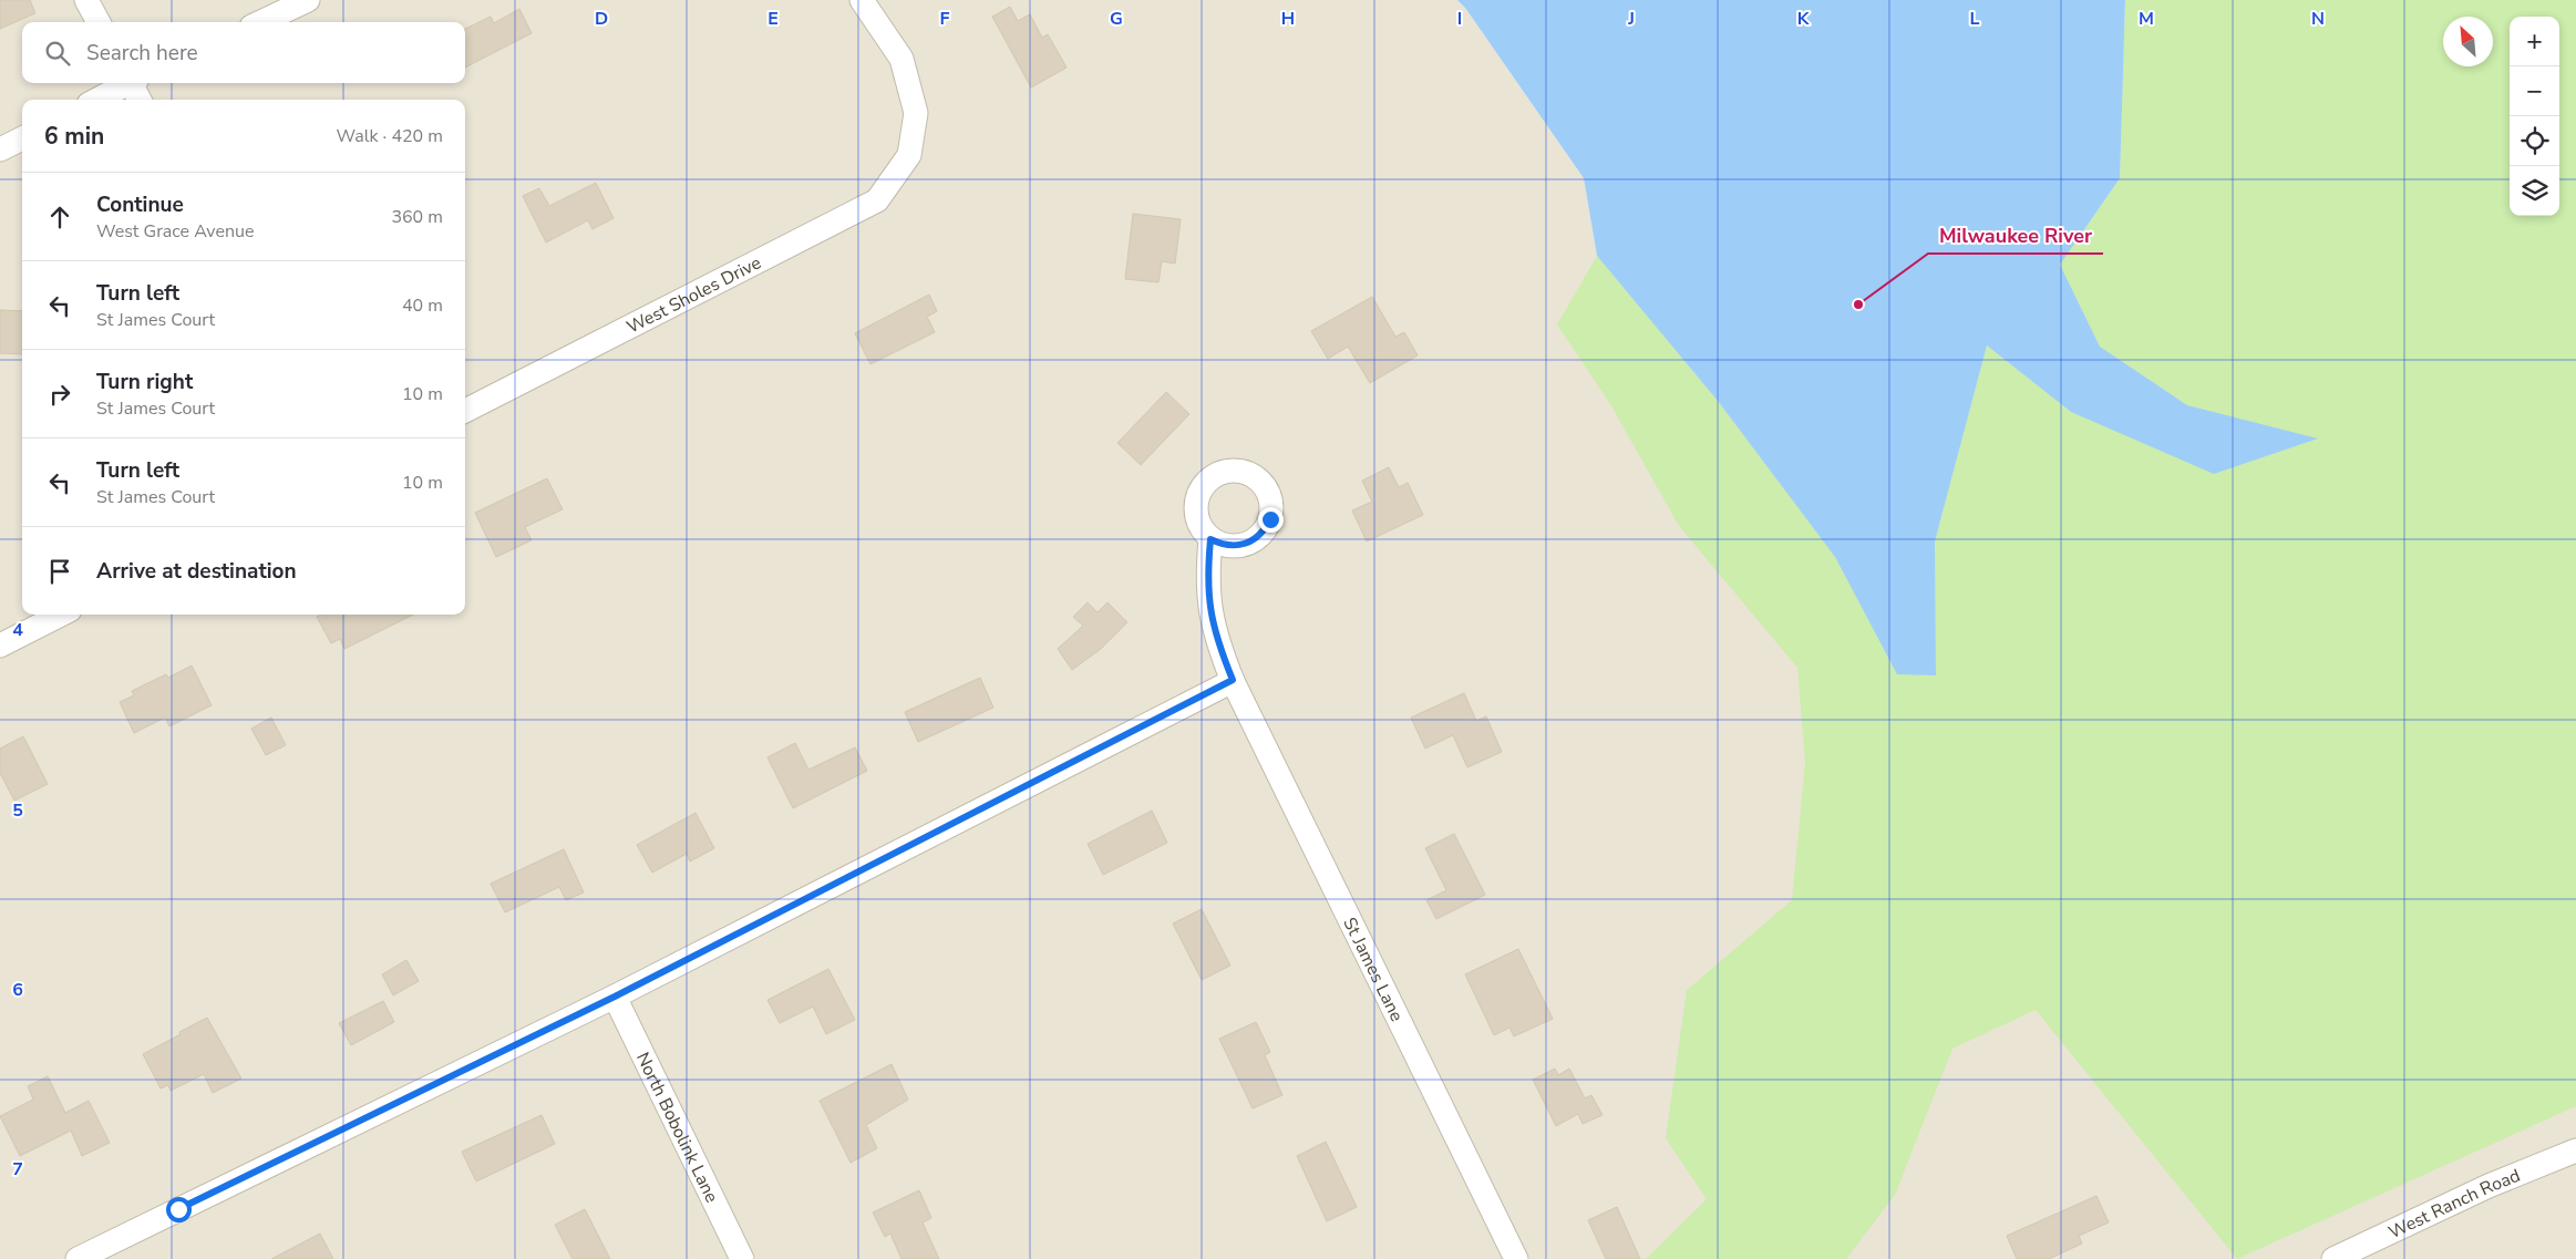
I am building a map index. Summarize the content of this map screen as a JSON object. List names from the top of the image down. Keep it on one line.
{"streets":{"street":["West Sholes Drive","St James Lane","North Bobolink Lane","West Ranch Road"]},"places":["Milwaukee River"],"north":"top left","page":{"map_buttons":["+","−"],"search":"Search here","heading":["6 min","Walk · 420 m"],"list":[["Continue","West Grace Avenue","360 m"],["Turn left","St James Court","40 m"],["Turn right","St James Court","10 m"],["Turn left","St James Court","10 m"],"Arrive at destination"]},"grid":{"columns":["D","E","F","G","H","I","J","K","L","M","N"],"rows":["4","5","6","7"]}}
